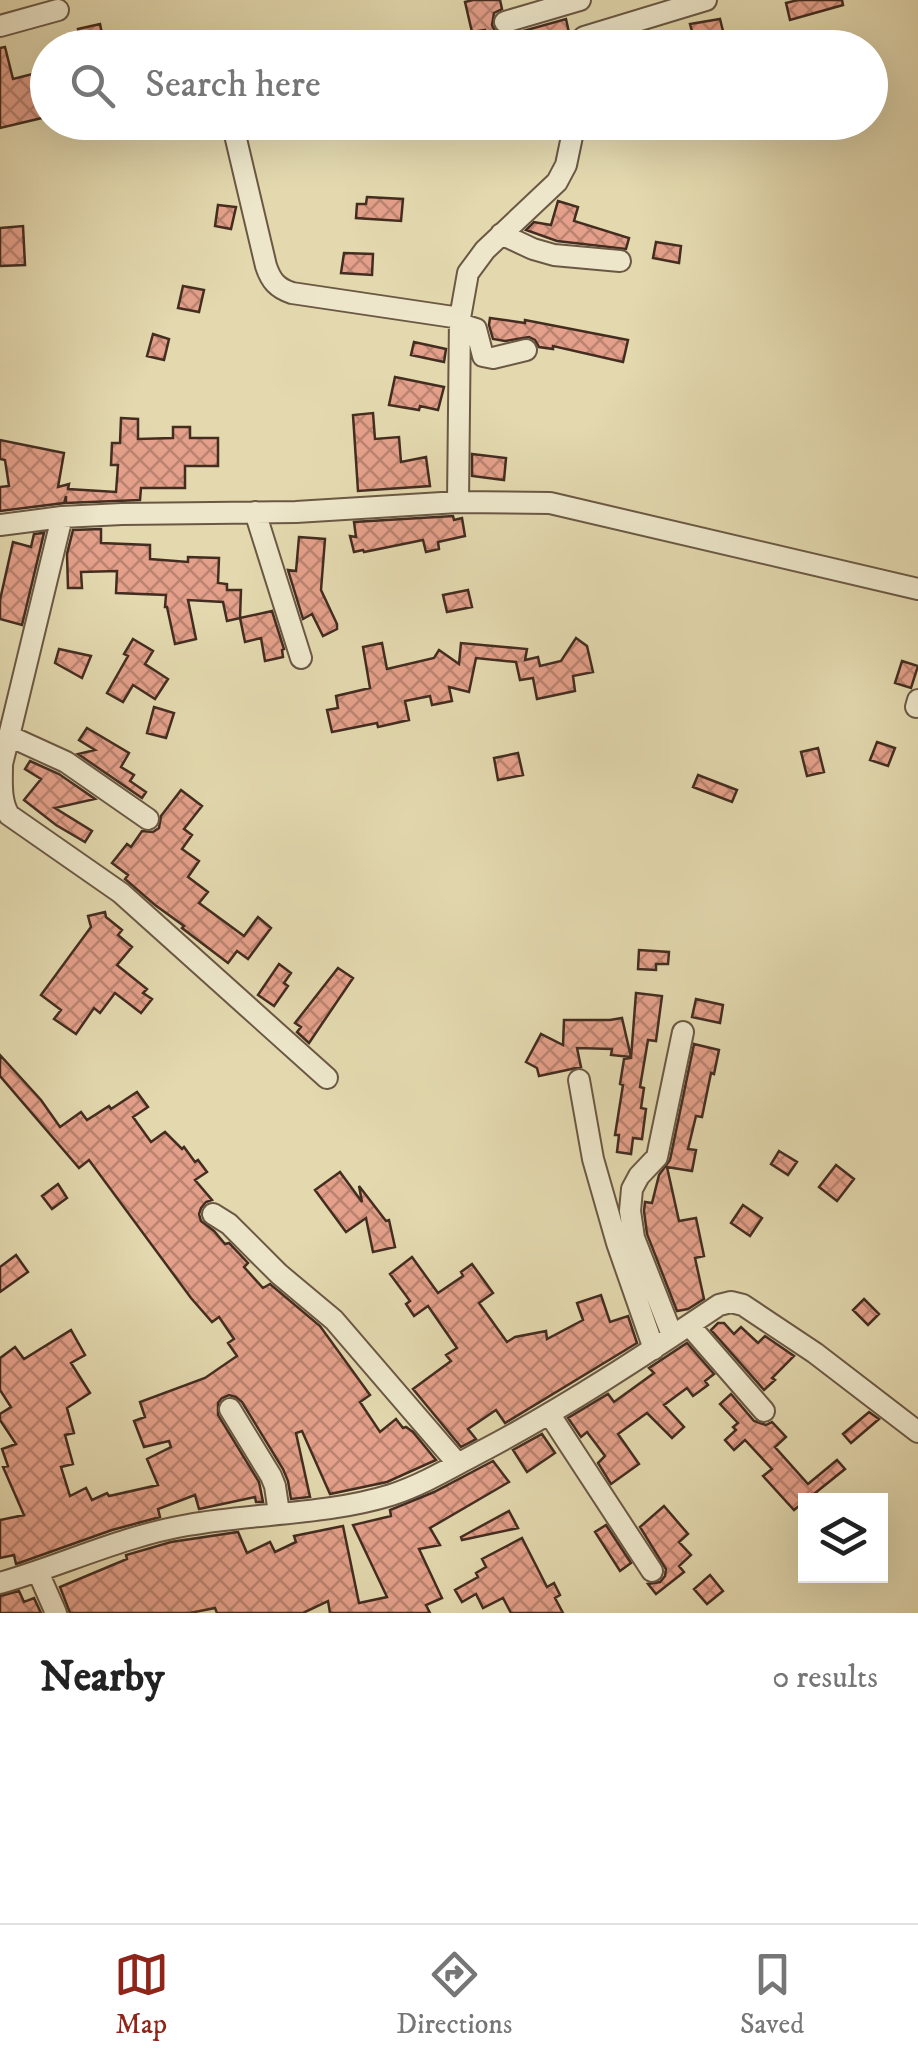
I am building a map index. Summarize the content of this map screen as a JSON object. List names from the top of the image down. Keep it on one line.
{"page":{"search":"Search here","heading":["Nearby","0 results"],"nav":["Map","Directions","Saved"]}}
